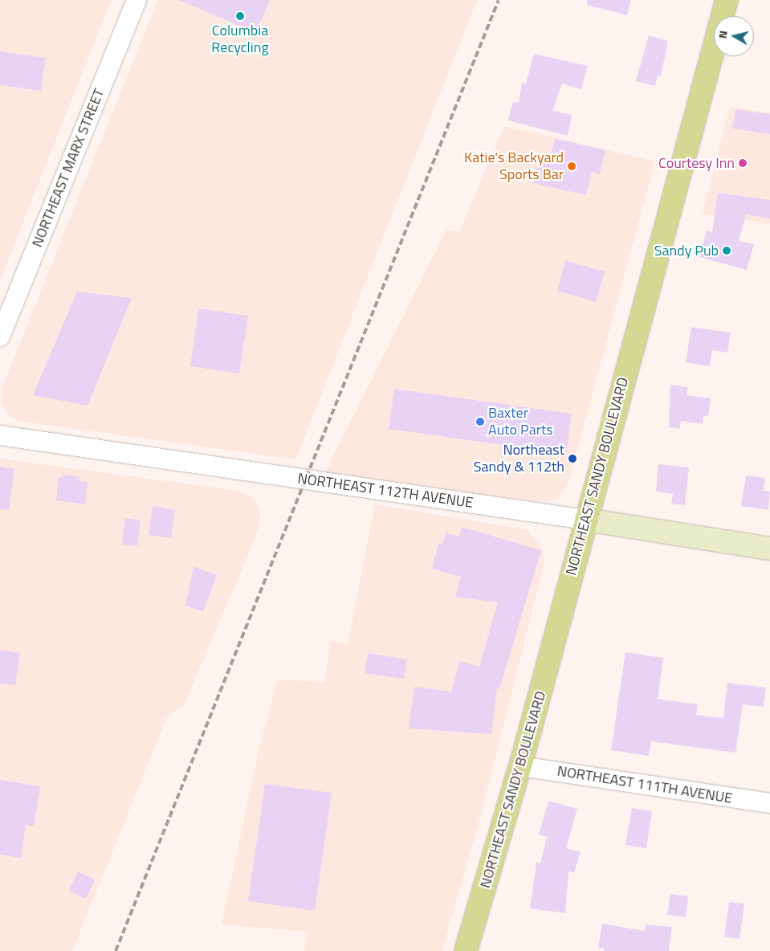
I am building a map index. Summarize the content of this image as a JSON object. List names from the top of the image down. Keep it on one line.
{"streets":{"main road":["NORTHEAST SANDY BOULEVARD"],"street":["NORTHEAST MARX STREET","NORTHEAST 112TH AVENUE","NORTHEAST 111TH AVENUE"]},"crossings":[["NORTHEAST SANDY BOULEVARD","NORTHEAST 112TH AVENUE"],["NORTHEAST SANDY BOULEVARD","NORTHEAST 111TH AVENUE"]],"places":["Columbia Recycling","Courtesy Inn","Katie's Backyard Sports Bar","Sandy Pub","Baxter Auto Parts","Northeast Sandy & 112th"],"north":"left"}
